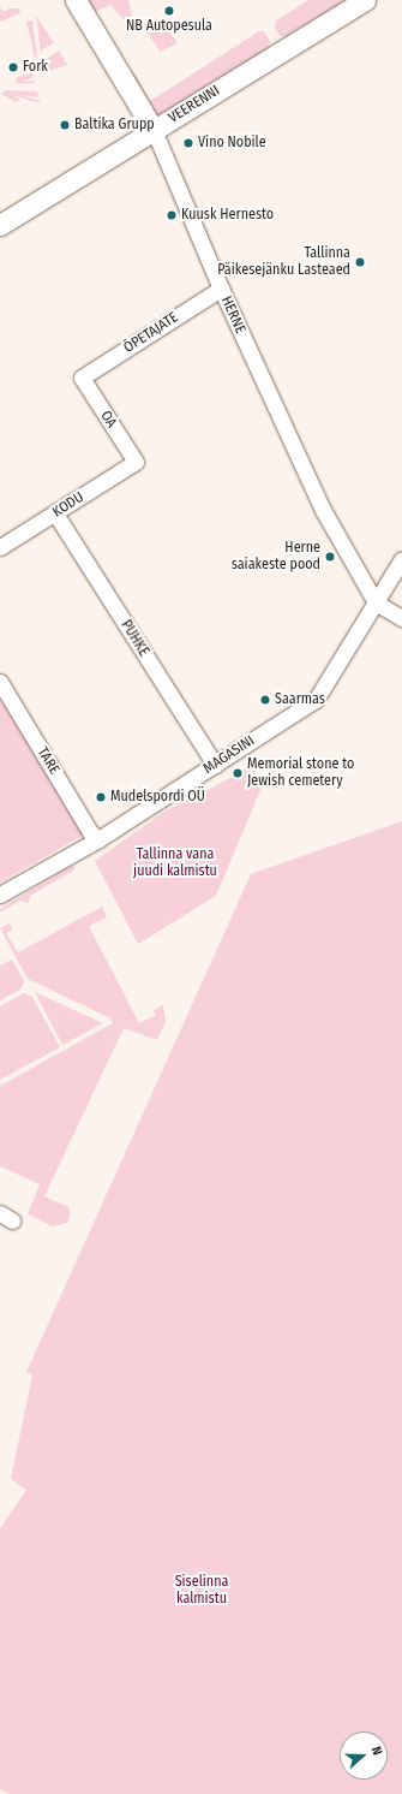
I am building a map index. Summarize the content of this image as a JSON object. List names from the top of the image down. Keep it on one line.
{"streets":{"street":["VEERENNI","HERNE","ÕPETAJATE","OA","KODU","PUHKE","MAGASINI","TARE"]},"crossings":[["VEERENNI","HERNE"],["HERNE","ÕPETAJATE"],["HERNE","MAGASINI"],["ÕPETAJATE","OA"],["OA","KODU"],["KODU","PUHKE"],["PUHKE","MAGASINI"],["MAGASINI","TARE"]],"parks":["Tallinna vana juudi kalmistu","Siselinna kalmistu"],"places":["NB Autopesula","Fork","Baltika Grupp","Vino Nobile","Kuusk Hernesto","Tallinna Päikesejänku Lasteaed","Herne saiakeste pood","Saarmas","Memorial stone to Jewish cemetery","Mudelspordi OÜ"],"north":"right"}
